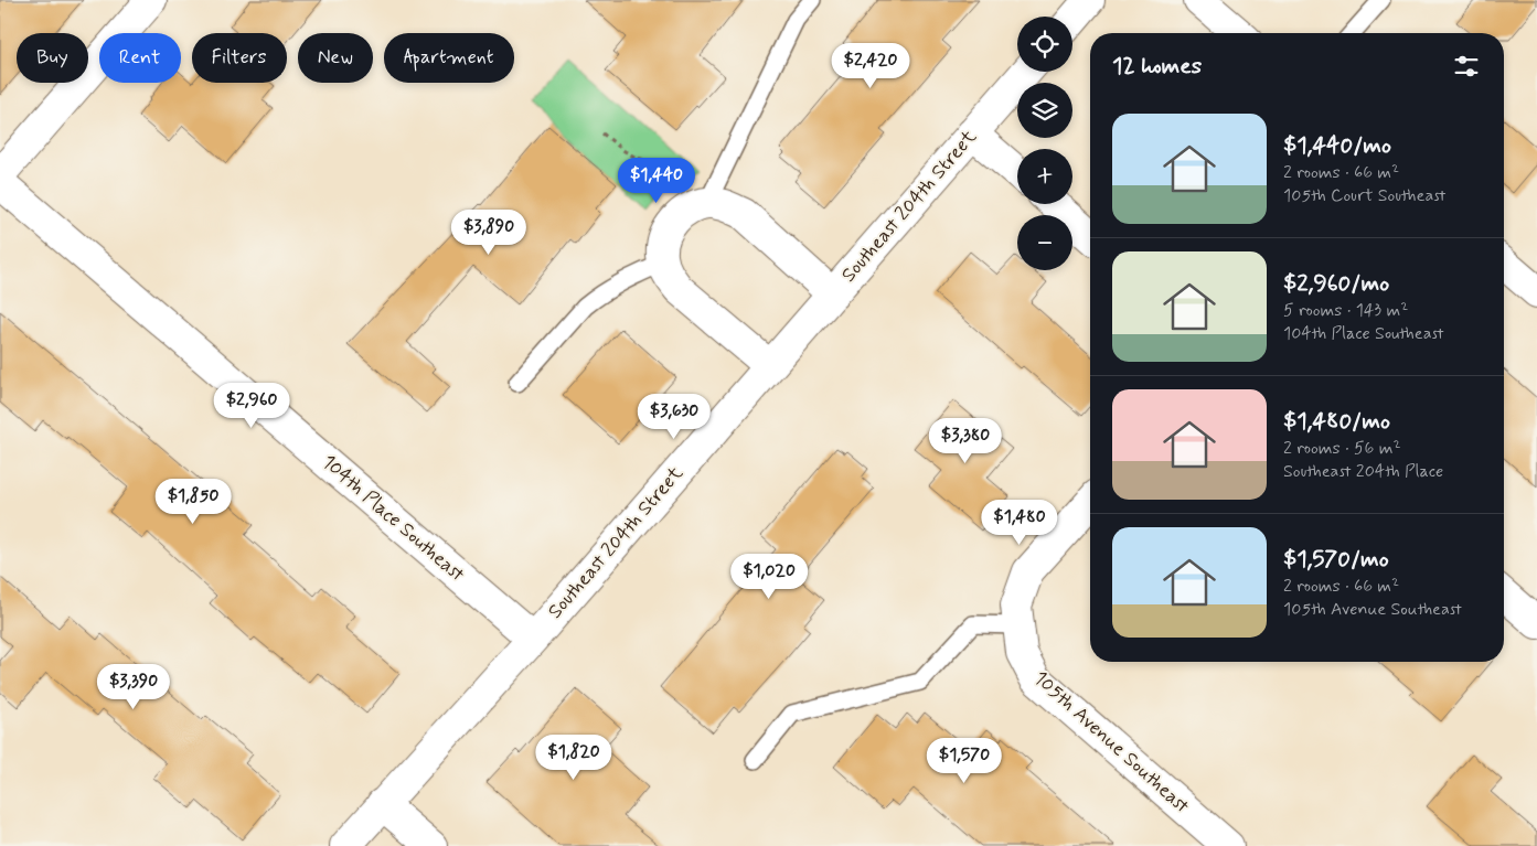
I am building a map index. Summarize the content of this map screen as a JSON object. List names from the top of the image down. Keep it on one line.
{"streets":{"street":["Southeast 204th Street","104th Place Southeast","105th Avenue Southeast"]},"crossings":[["Southeast 204th Street","104th Place Southeast"]],"page":{"map_buttons":["+","−"],"chip":["Buy","Rent","Filters","New","Apartment"],"heading":"12 homes","price":["$2,420","$1,440","$3,890","$2,960","$3,630","$3,380","$1,850","$1,480","$1,020","$3,390","$1,820","$1,570"],"list":[{"name":"$1,440/mo","note":"2 rooms · 66 m² · 105th Court Southeast"},{"name":"$2,960/mo","note":"5 rooms · 143 m² · 104th Place Southeast"},{"name":"$1,480/mo","note":"2 rooms · 56 m² · Southeast 204th Place"},{"name":"$1,570/mo","note":"2 rooms · 66 m² · 105th Avenue Southeast"}]}}
